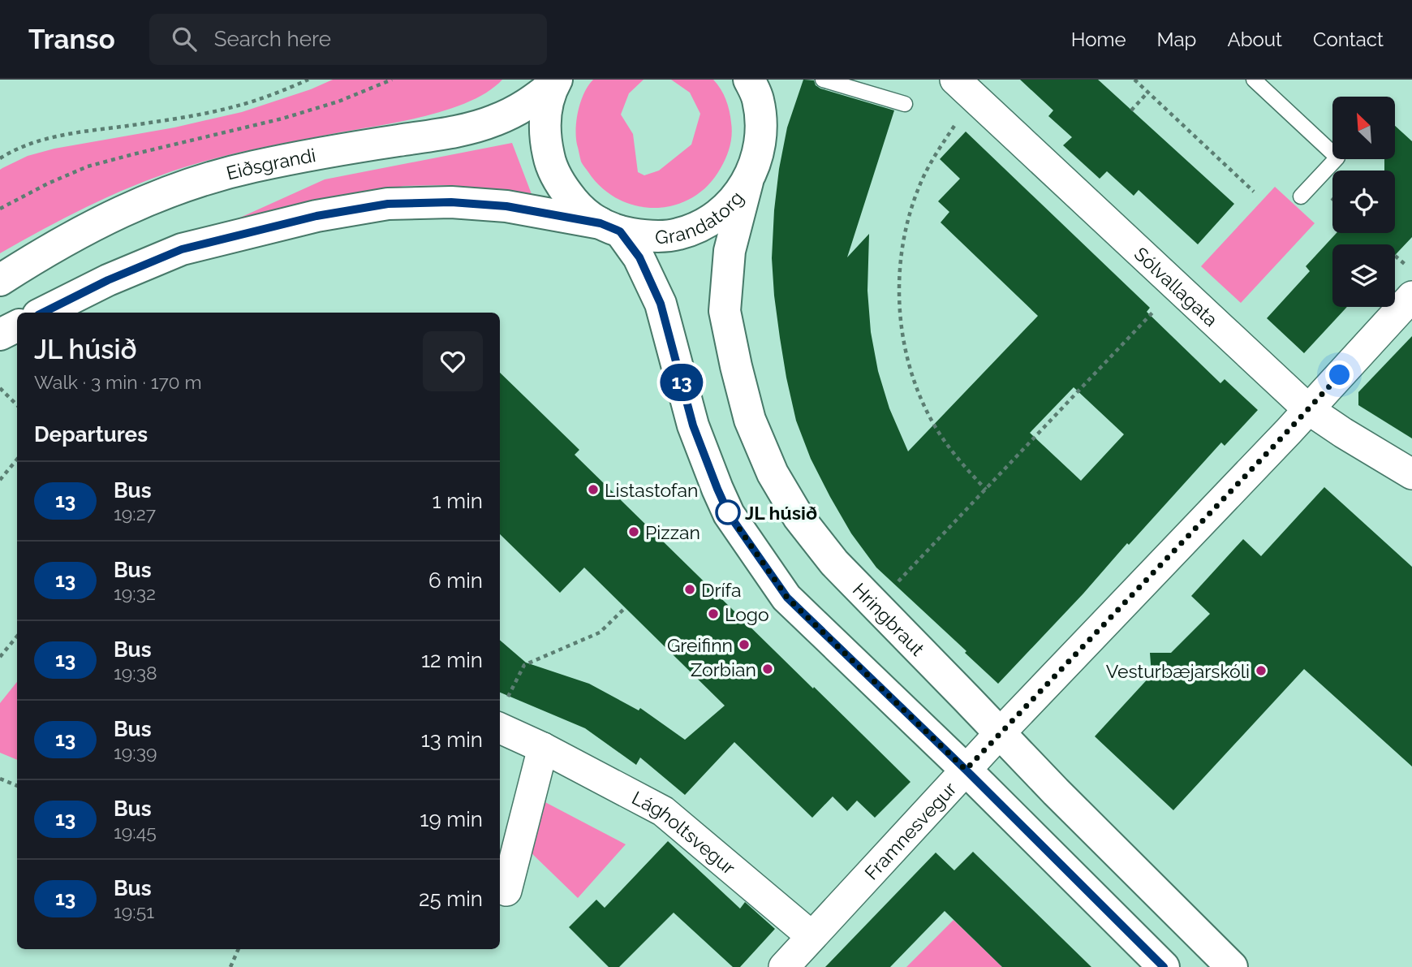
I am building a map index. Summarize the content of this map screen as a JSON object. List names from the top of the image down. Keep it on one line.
{"streets":{"main road":["Eiðsgrandi","Grandatorg","Hringbraut"],"street":["Sólvallagata","Framnesvegur","Lágholtsvegur"]},"crossings":[["Eiðsgrandi","Grandatorg"],["Grandatorg","Hringbraut"],["Sólvallagata","Framnesvegur"],["Hringbraut","Framnesvegur"],["Framnesvegur","Lágholtsvegur"]],"places":["Listastofan","JL húsið","Pizzan","Drífa","Logo","Greifinn","Zorbian","Vesturbæjarskóli"],"lines":["bus line 13"],"north":"top left","page":{"header":"Transo","search":"Search here","nav":["Home","Map","About","Contact"],"on_map":"13","heading":[["JL húsið","Walk · 3 min · 170 m"],"Departures"],"list":[{"mark":"13","name":"Bus","note":"19:27","value":"1 min"},{"mark":"13","name":"Bus","note":"19:32","value":"6 min"},{"mark":"13","name":"Bus","note":"19:38","value":"12 min"},{"mark":"13","name":"Bus","note":"19:39","value":"13 min"},{"mark":"13","name":"Bus","note":"19:45","value":"19 min"},{"mark":"13","name":"Bus","note":"19:51","value":"25 min"}]}}
